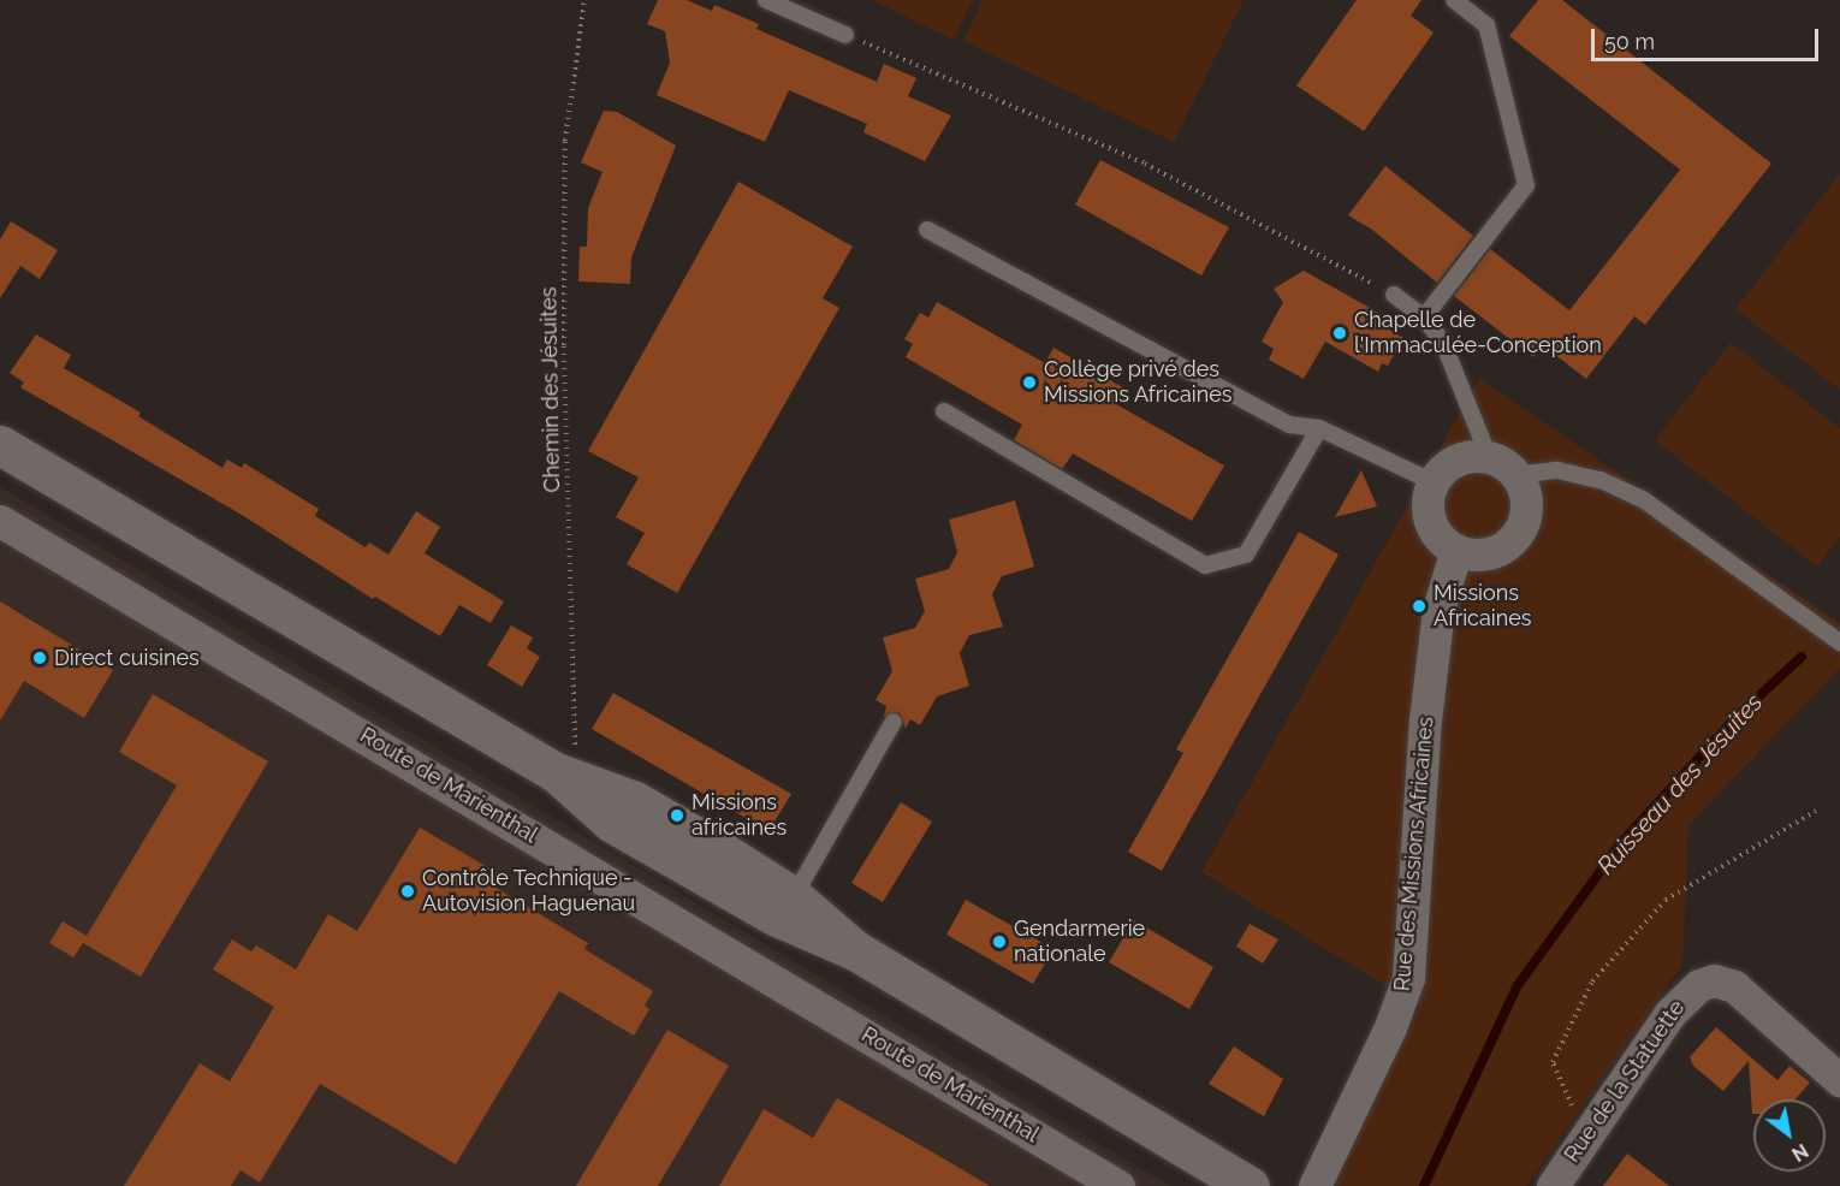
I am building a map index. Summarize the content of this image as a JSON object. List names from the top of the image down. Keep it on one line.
{"streets":{"street":["Route de Marienthal","Rue des Missions Africaines","Rue de la Statuette"],"path":["Chemin des Jésuites"]},"water":["Ruisseau des Jésuites"],"places":["Chapelle de l'Immaculée-Conception","Collège privé des Missions Africaines","Missions Africaines","Direct cuisines","Missions africaines","Contrôle Technique - Autovision Haguenau","Gendarmerie nationale"],"scale_bar":"50 m","north":"bottom right"}
